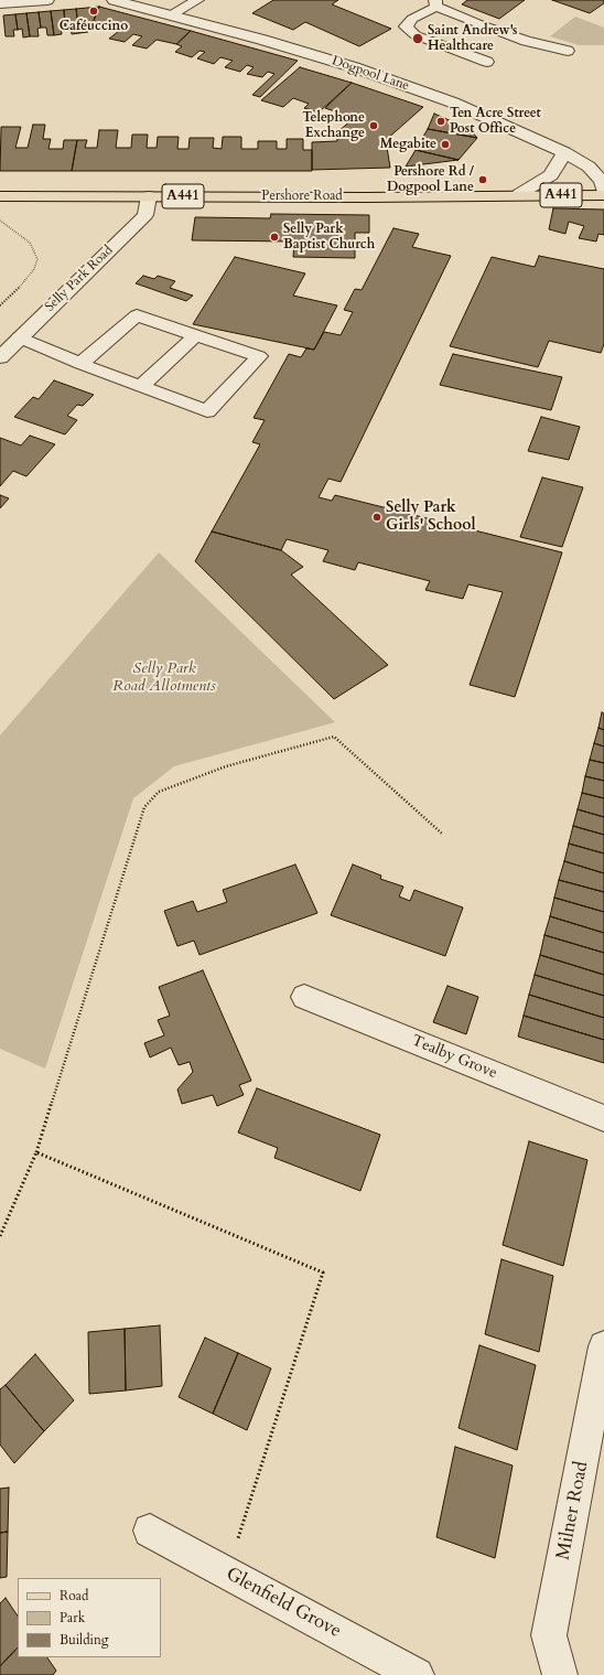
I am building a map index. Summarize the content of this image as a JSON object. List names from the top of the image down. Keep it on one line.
{"streets":{"main road":["A441","Pershore Road"],"street":["Dogpool Lane","Selly Park Road","Tealby Grove","Milner Road","Glenfield Grove"]},"crossings":[["Dogpool Lane","Pershore Road"],["Pershore Road","Selly Park Road"]],"parks":["Selly Park Road Allotments"],"places":["Caféuccino","Saint Andrew's Healthcare","Ten Acre Street Post Office","Telephone Exchange","Megabite","Pershore Rd / Dogpool Lane","Selly Park Baptist Church","Selly Park Girls' School"],"legend":["Road","Park","Building"]}
